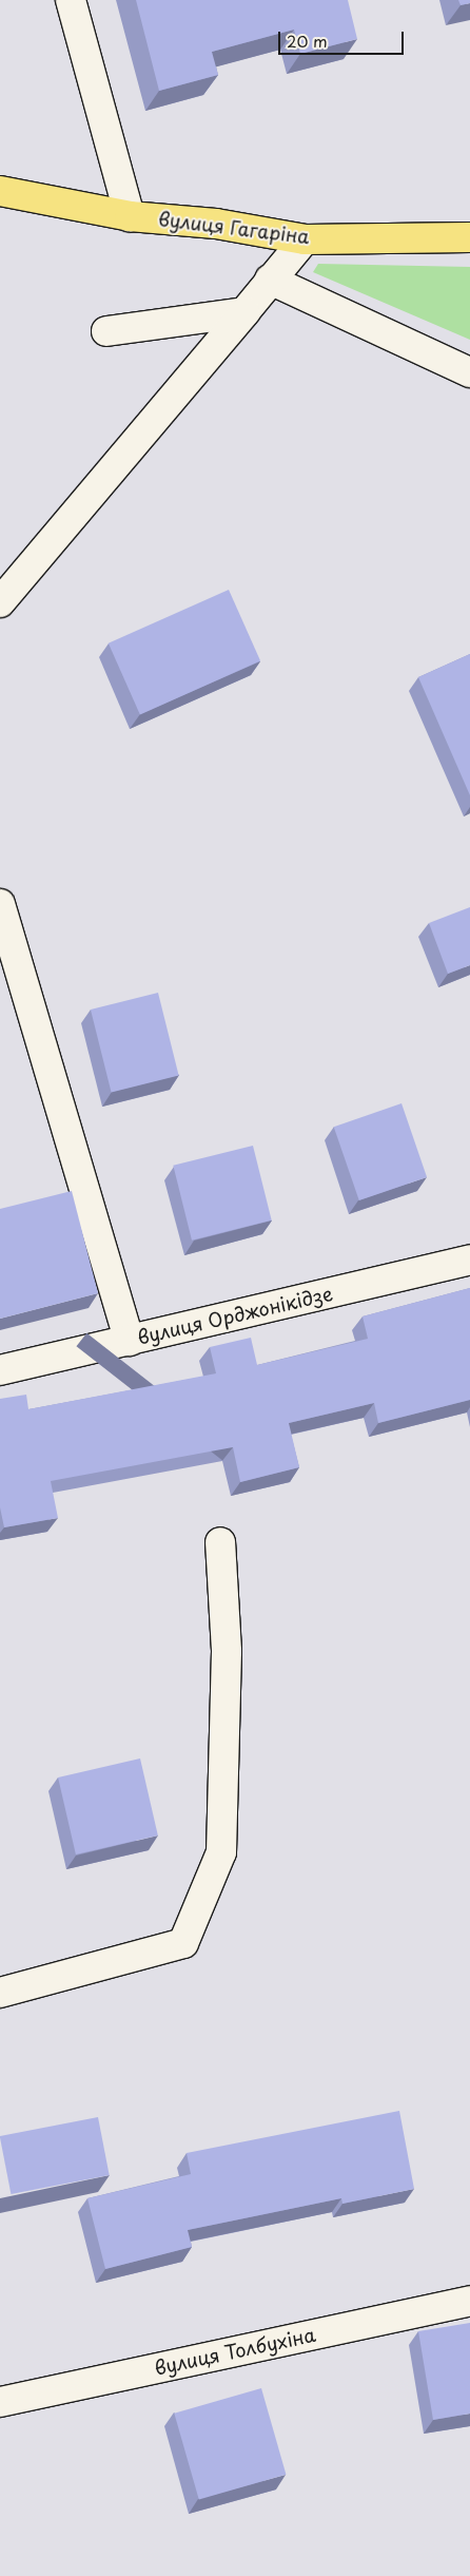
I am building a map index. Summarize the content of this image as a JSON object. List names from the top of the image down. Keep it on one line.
{"streets":{"main road":["вулиця Гагаріна"],"street":["вулиця Орджонікідзе","вулиця Толбухіна"]},"scale_bar":"20 m"}
